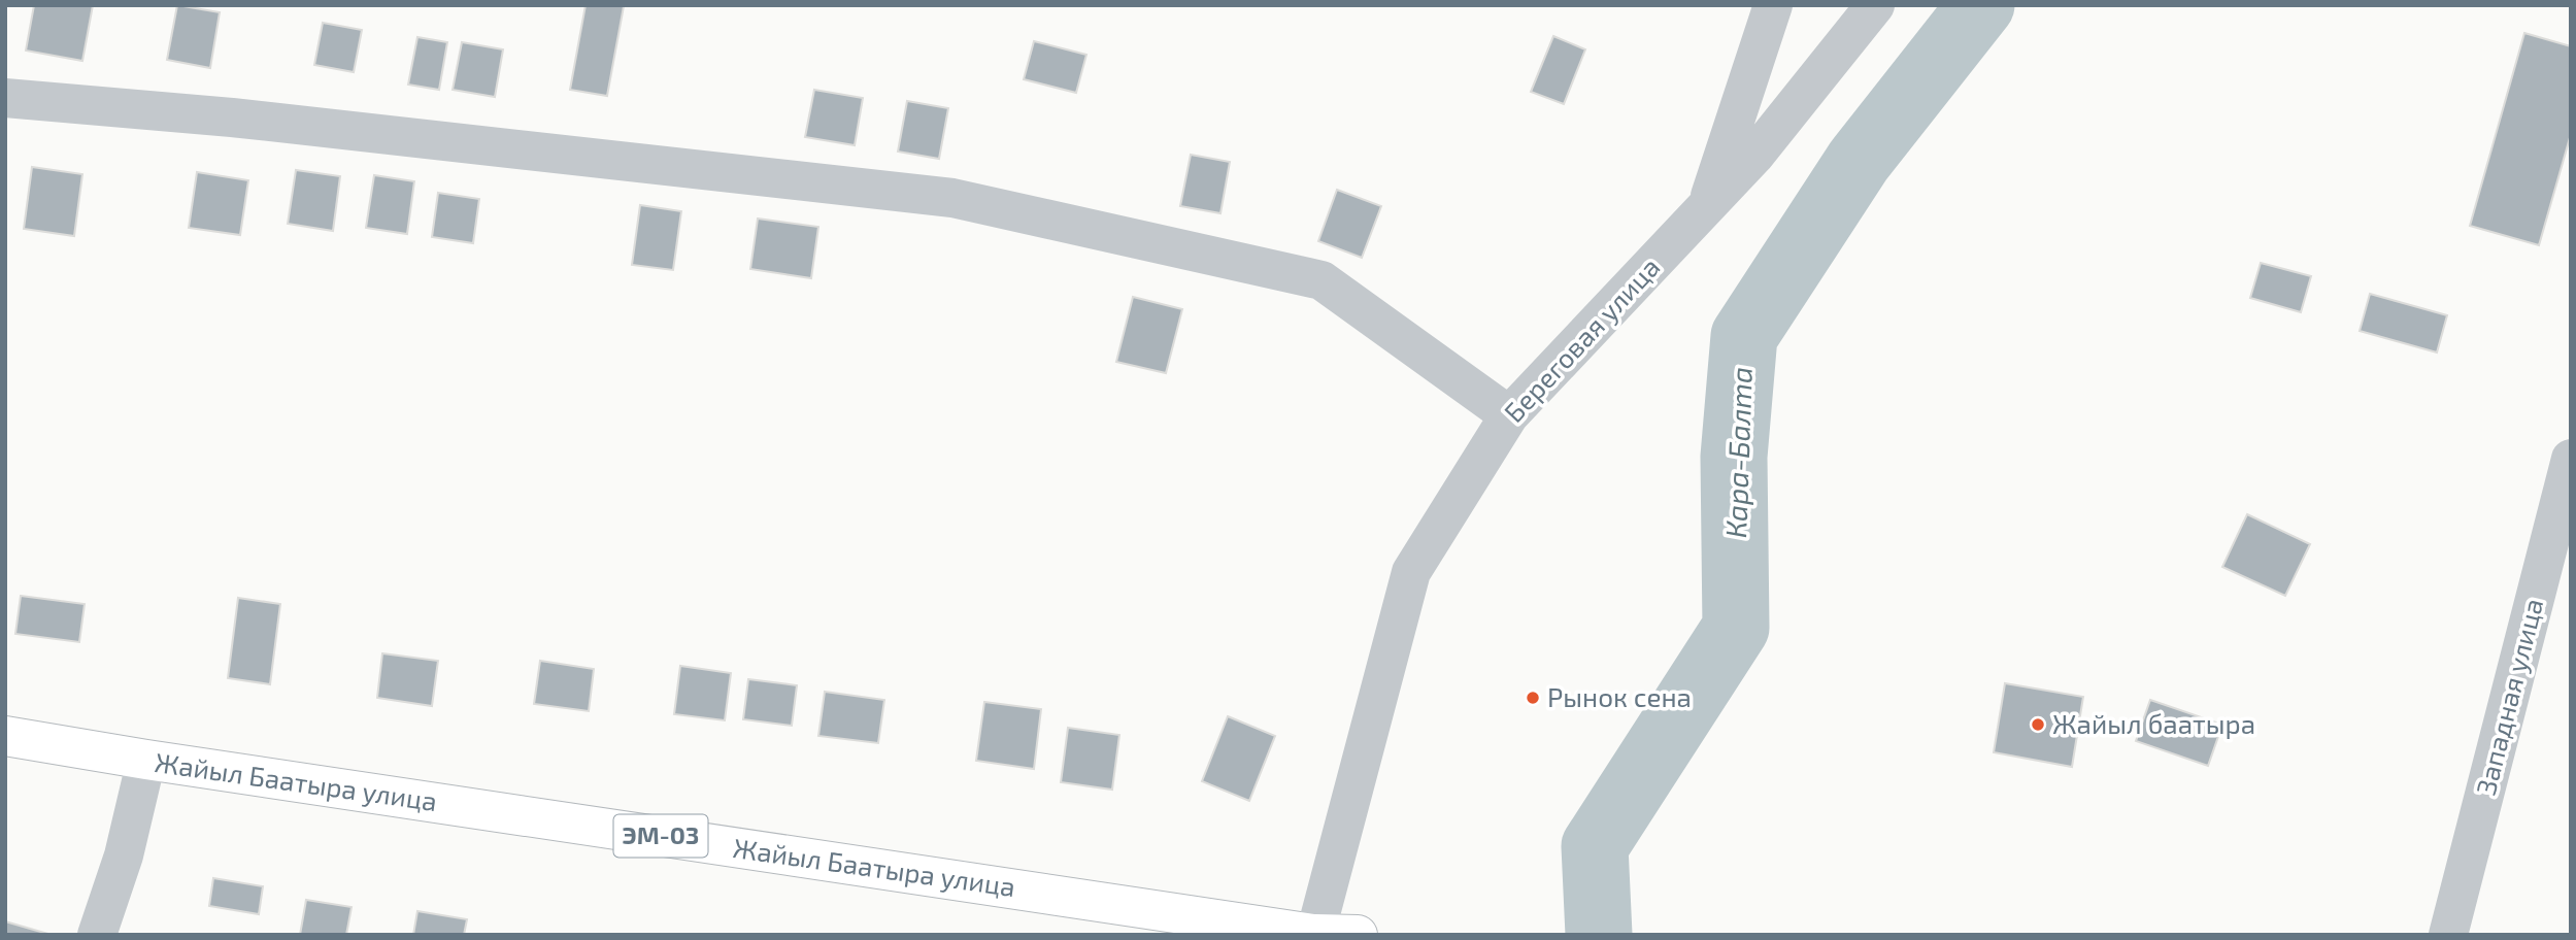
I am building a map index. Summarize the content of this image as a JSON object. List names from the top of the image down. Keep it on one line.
{"streets":{"highway":["Жайыл Баатыра улица","ЭМ-03"],"street":["Береговая улица","Западная улица"]},"crossings":[["Береговая улица","Жайыл Баатыра улица"]],"water":["Кара-Балта"],"places":["Рынок сена","Жайыл баатыра"]}
